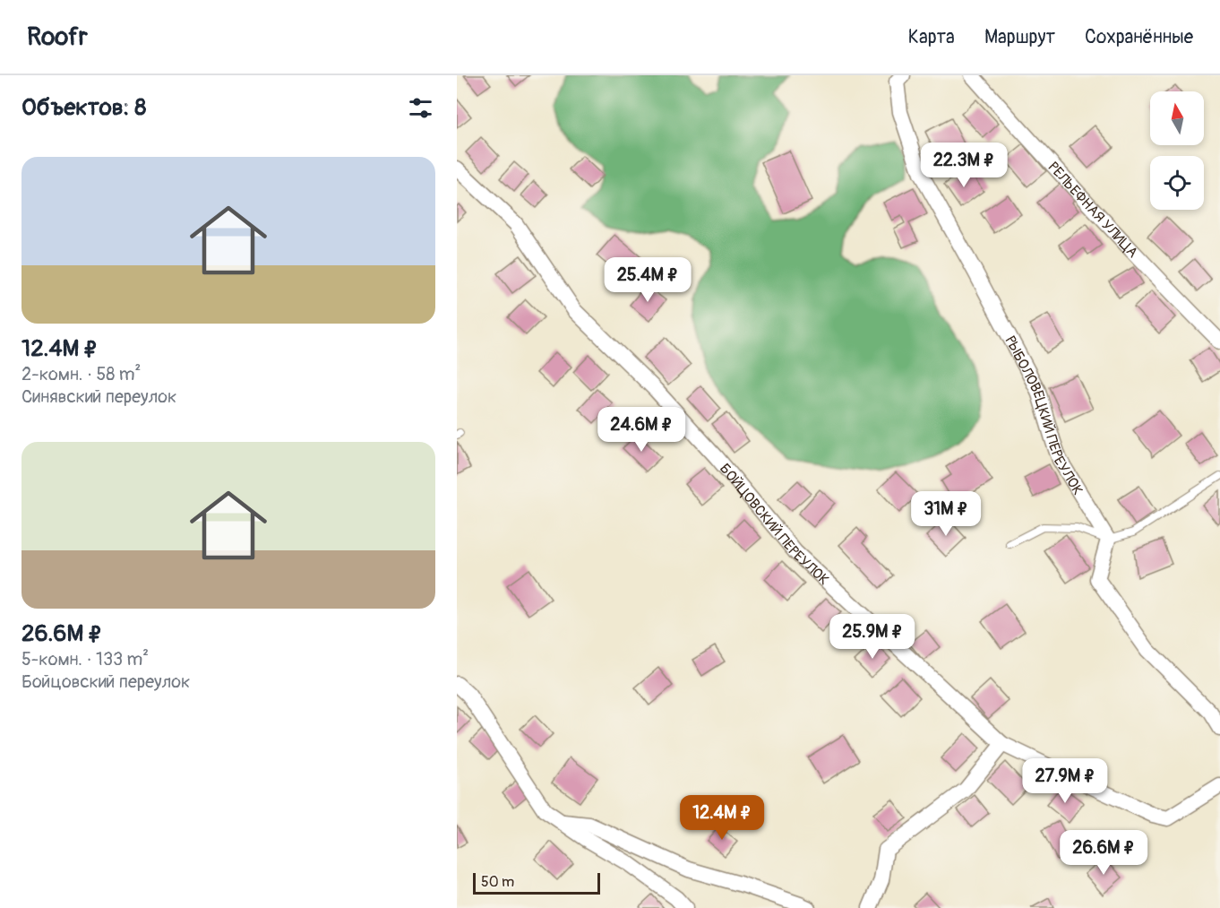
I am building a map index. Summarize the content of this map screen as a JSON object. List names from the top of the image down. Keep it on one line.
{"streets":{"street":["РЕЛЬЕФНАЯ УЛИЦА","РЫБОЛОВЕЦКИЙ ПЕРЕУЛОК","БОЙЦОВСКИЙ ПЕРЕУЛОК"]},"scale_bar":"50 m","north":"top","page":{"header":"Roofr","nav":["Карта","Маршрут","Сохранённые"],"heading":"Объектов: 8","list":[{"name":"12.4M ₽","note":"2-комн. · 58 m² · Синявский переулок"},{"name":"26.6M ₽","note":"5-комн. · 133 m² · Бойцовский переулок"}],"price":["22.3M ₽","25.4M ₽","24.6M ₽","31M ₽","25.9M ₽","27.9M ₽","12.4M ₽","26.6M ₽"],"scale":"50 m"}}
